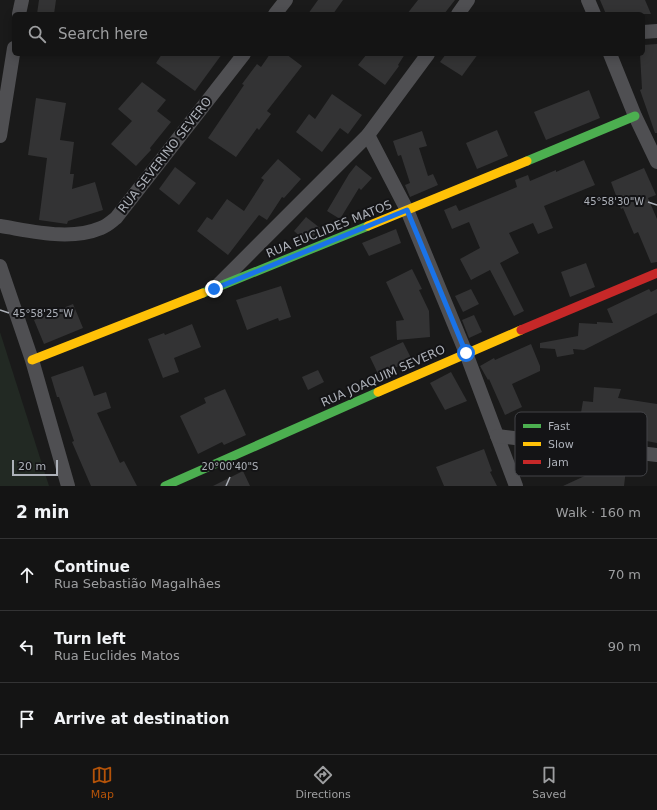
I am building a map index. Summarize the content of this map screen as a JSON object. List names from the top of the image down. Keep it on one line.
{"streets":{"street":["RUA SEVERINO SEVERO","RUA EUCLIDES MATOS","RUA JOAQUIM SEVERO"]},"legend":["Fast","Slow","Jam"],"scale_bar":"20 m","page":{"search":"Search here","scale":"20 m","heading":["2 min","Walk · 160 m"],"list":[["Continue","Rua Sebastião Magalhâes","70 m"],["Turn left","Rua Euclides Matos","90 m"],"Arrive at destination"],"nav":["Map","Directions","Saved"]},"coordinates":["45°58'30\"W","45°58'25\"W","20°00'40\"S"]}
